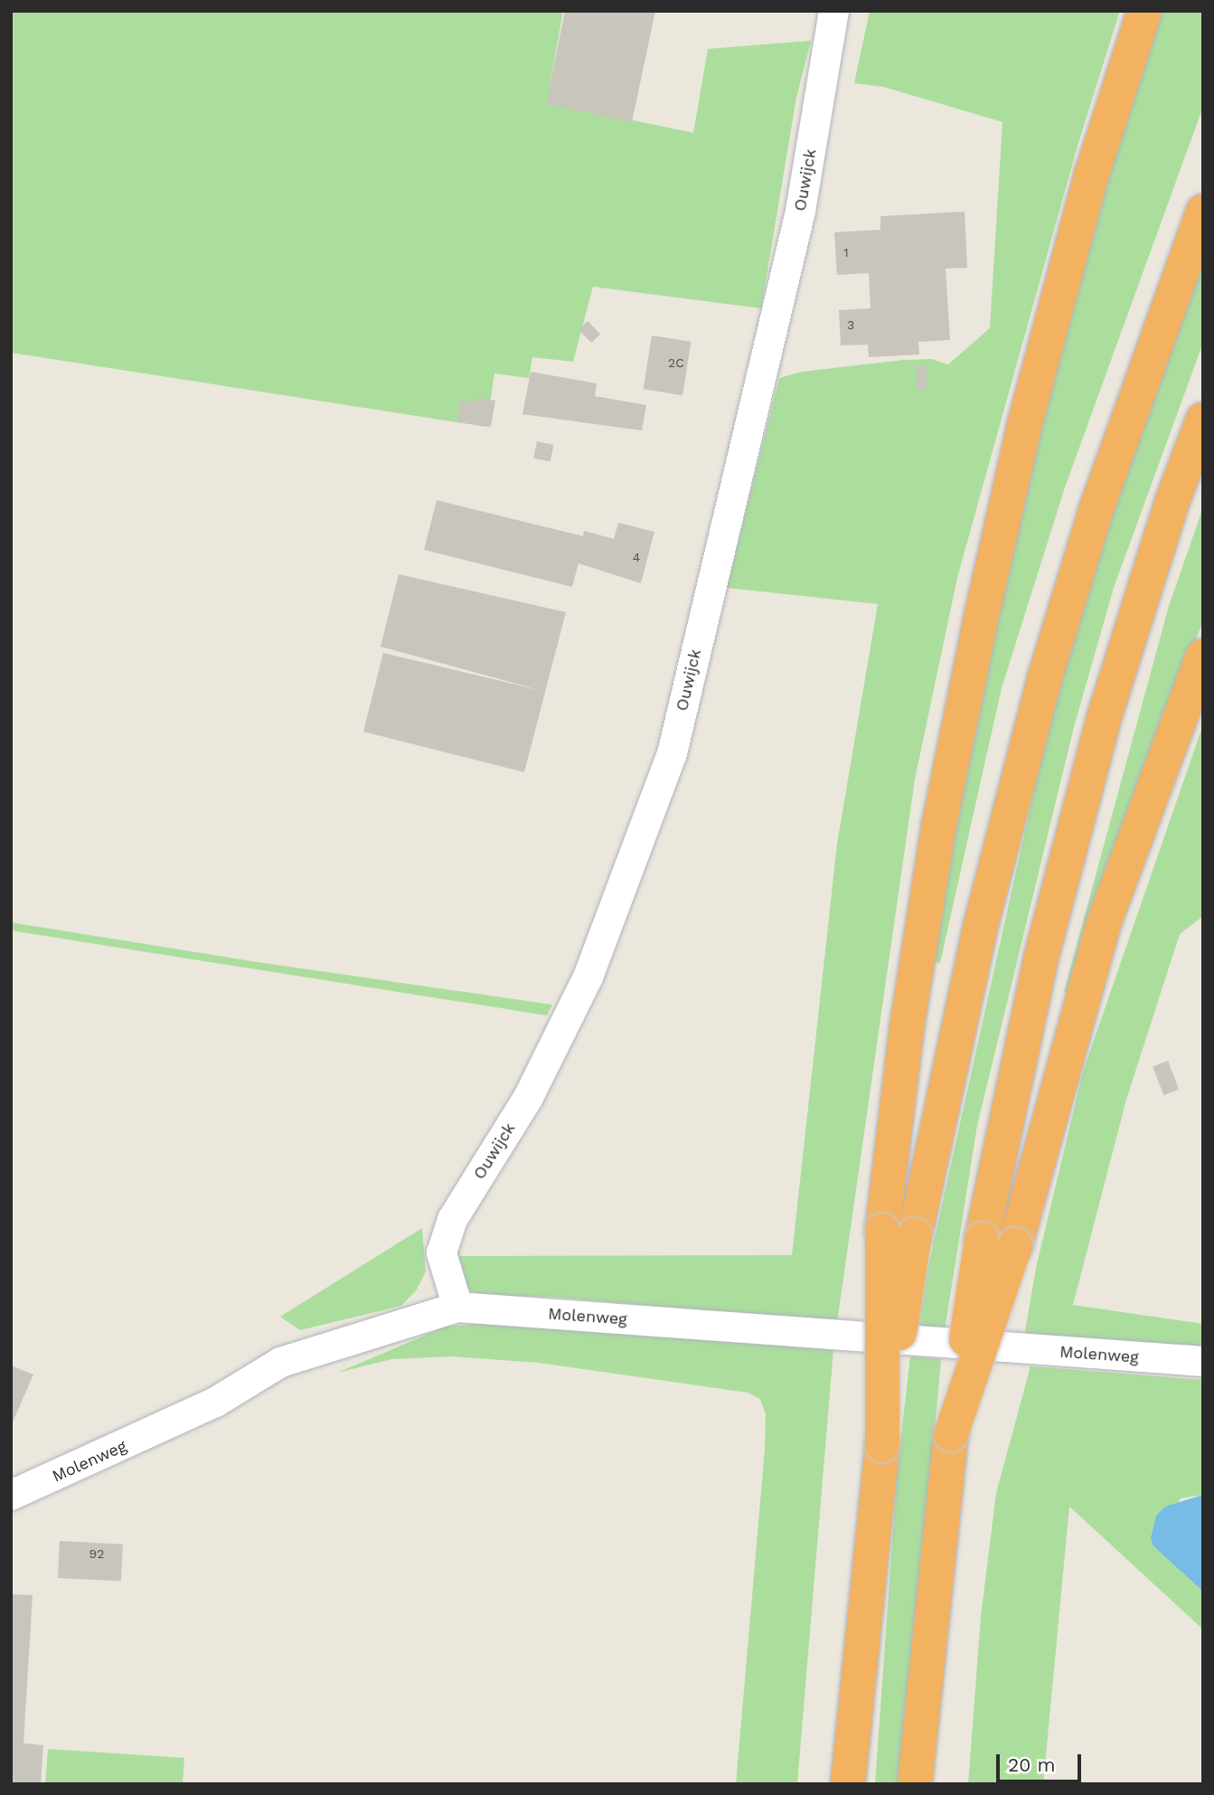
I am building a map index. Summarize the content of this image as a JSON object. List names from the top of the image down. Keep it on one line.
{"streets":{"street":["Ouwijck","Molenweg"]},"crossings":[["Ouwijck","Molenweg"]],"house_numbers":["1","3","2C","4","92"],"scale_bar":"20 m"}
